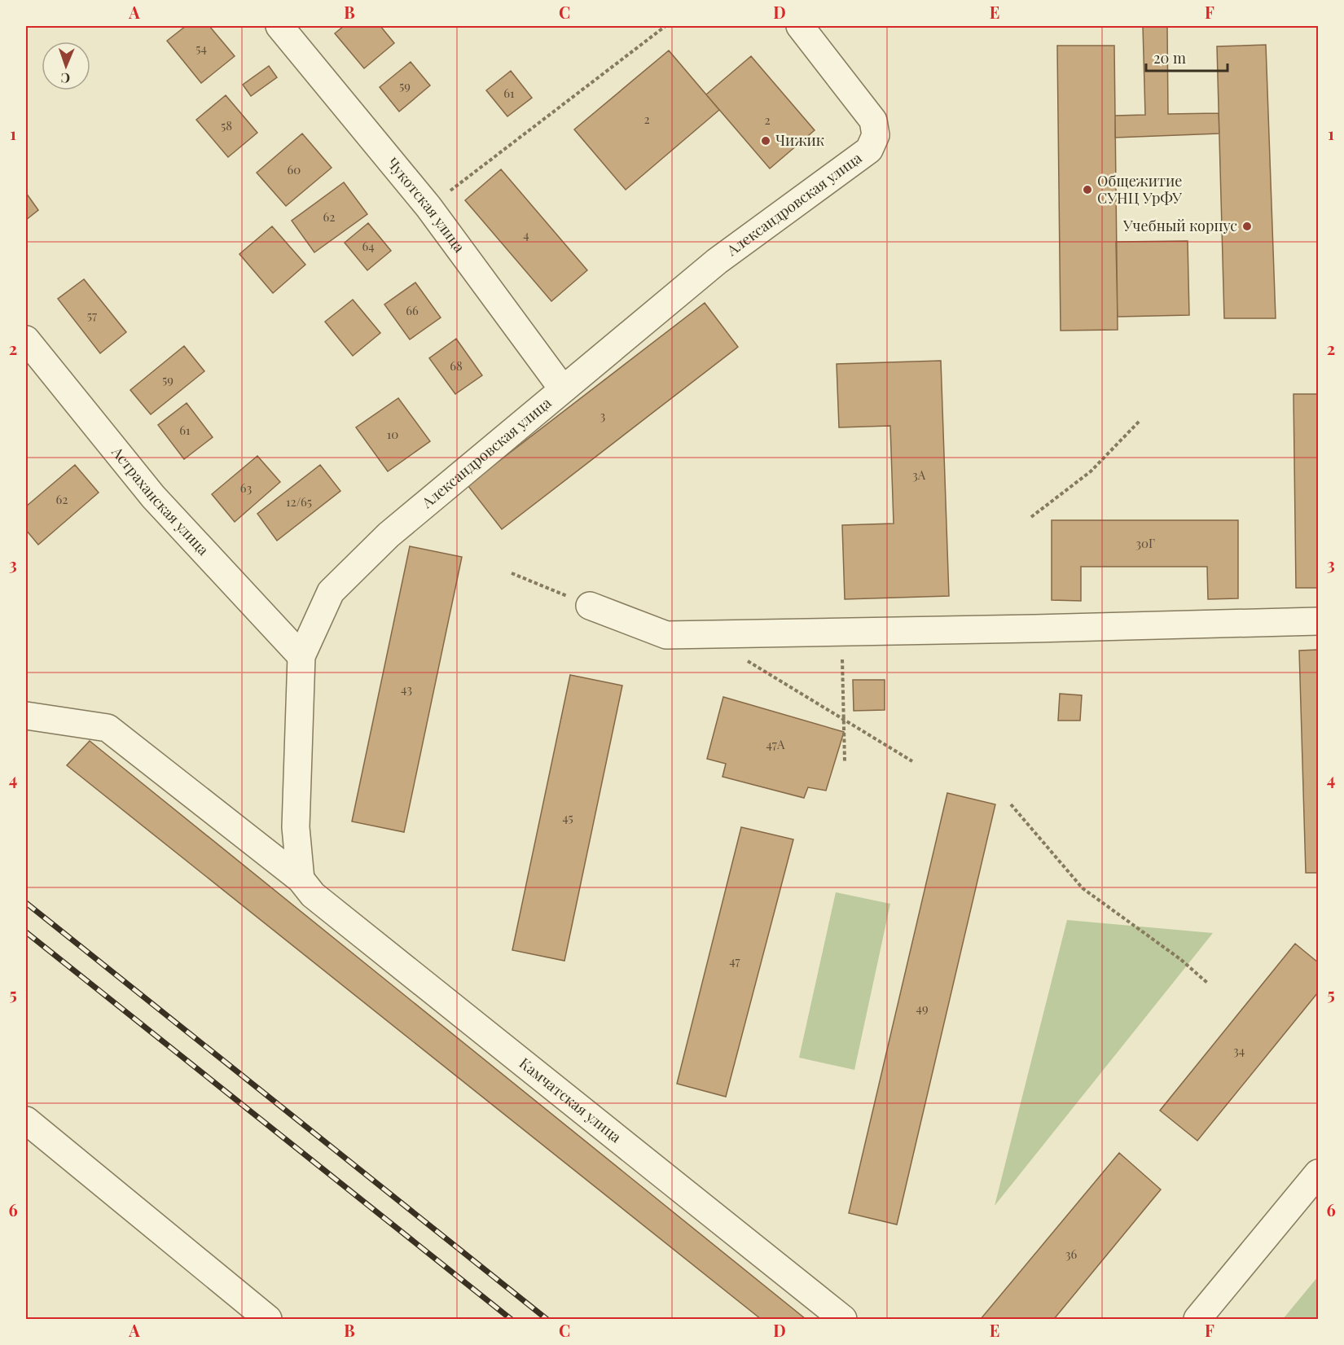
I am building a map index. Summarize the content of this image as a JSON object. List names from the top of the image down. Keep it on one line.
{"streets":{"street":["Александровская улица","Чукотская улица","Астраханская улица","Камчатская улица"]},"crossings":[["Александровская улица","Чукотская улица"],["Александровская улица","Астраханская улица"],["Александровская улица","Камчатская улица"]],"places":["Чижик","Общежитие СУНЦ УрФУ","Учебный корпус"],"house_numbers":["54","59","61","2","2","58","60","62","4","64","66","57","68","59","3","61","10","3А","63","62","12/65","30Г","43","47А","45","47","49","34","36"],"scale_bar":"20 m","north":"bottom","grid":{"columns":["A","B","C","D","E","F"],"rows":["1","2","3","4","5","6"]}}
